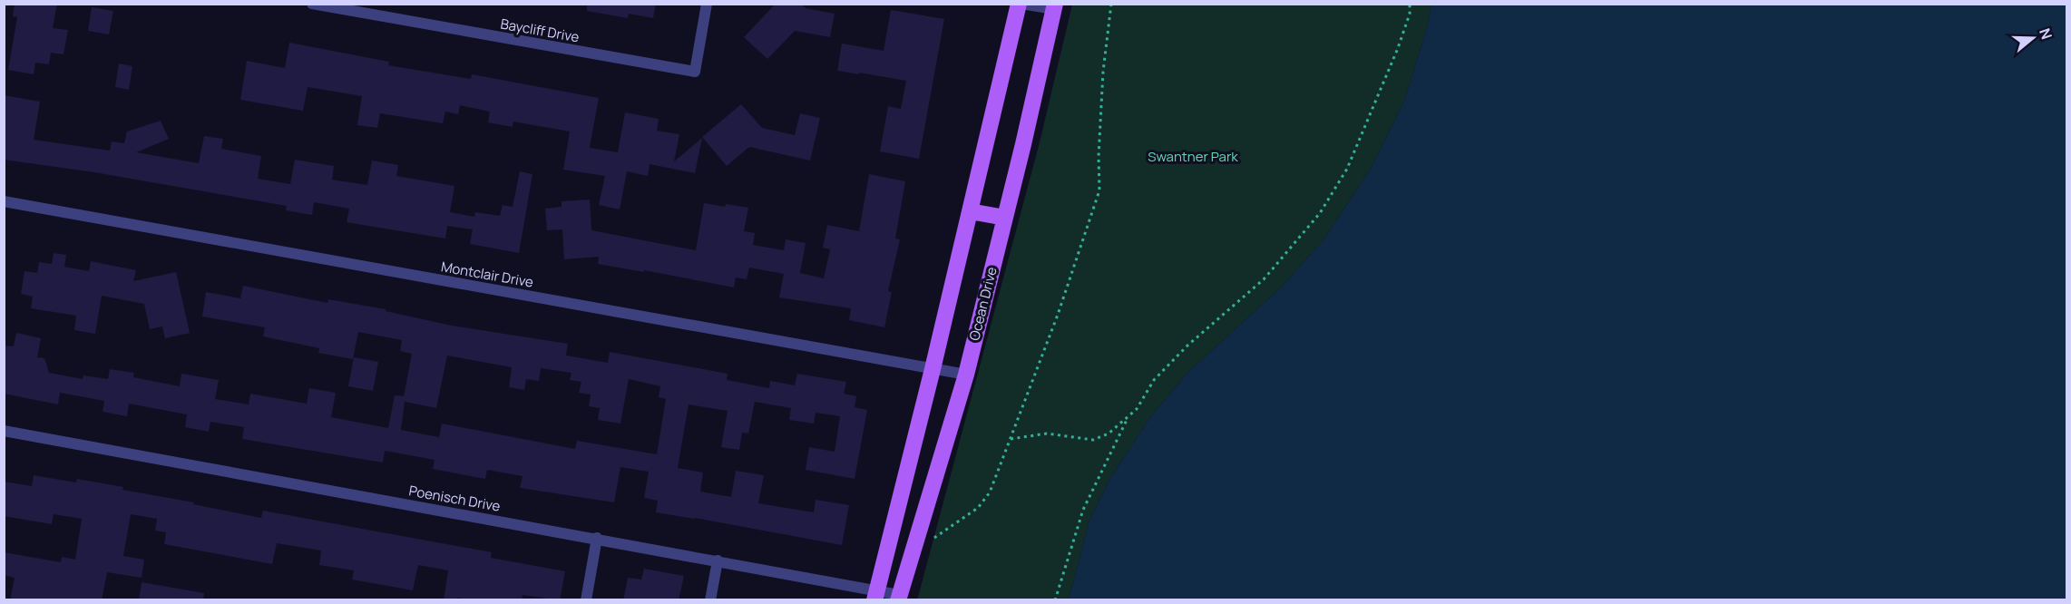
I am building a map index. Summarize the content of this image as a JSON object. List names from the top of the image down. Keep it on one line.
{"streets":{"main road":["Ocean Drive"],"street":["Baycliff Drive","Montclair Drive","Poenisch Drive"]},"crossings":[["Montclair Drive","Ocean Drive"],["Ocean Drive","Poenisch Drive"]],"parks":["Swantner Park"],"north":"right"}
